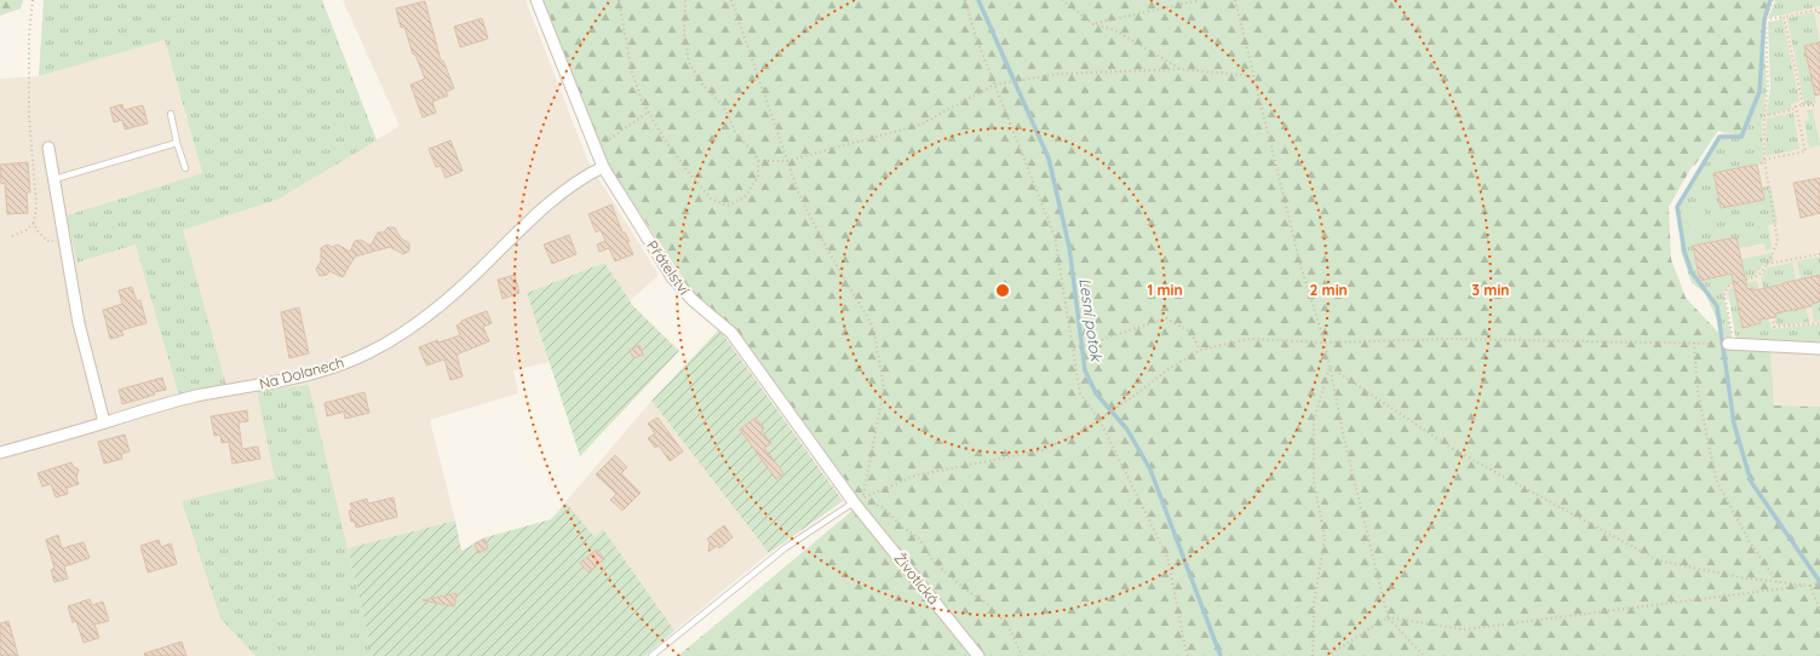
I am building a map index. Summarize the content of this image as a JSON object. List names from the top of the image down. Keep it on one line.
{"streets":{"street":["Přátelství","Na Dolanech","Životická"]},"crossings":[["Přátelství","Na Dolanech"],["Přátelství","Životická"]],"water":["Lesní potok"],"rings":["1 min","2 min","3 min"]}
